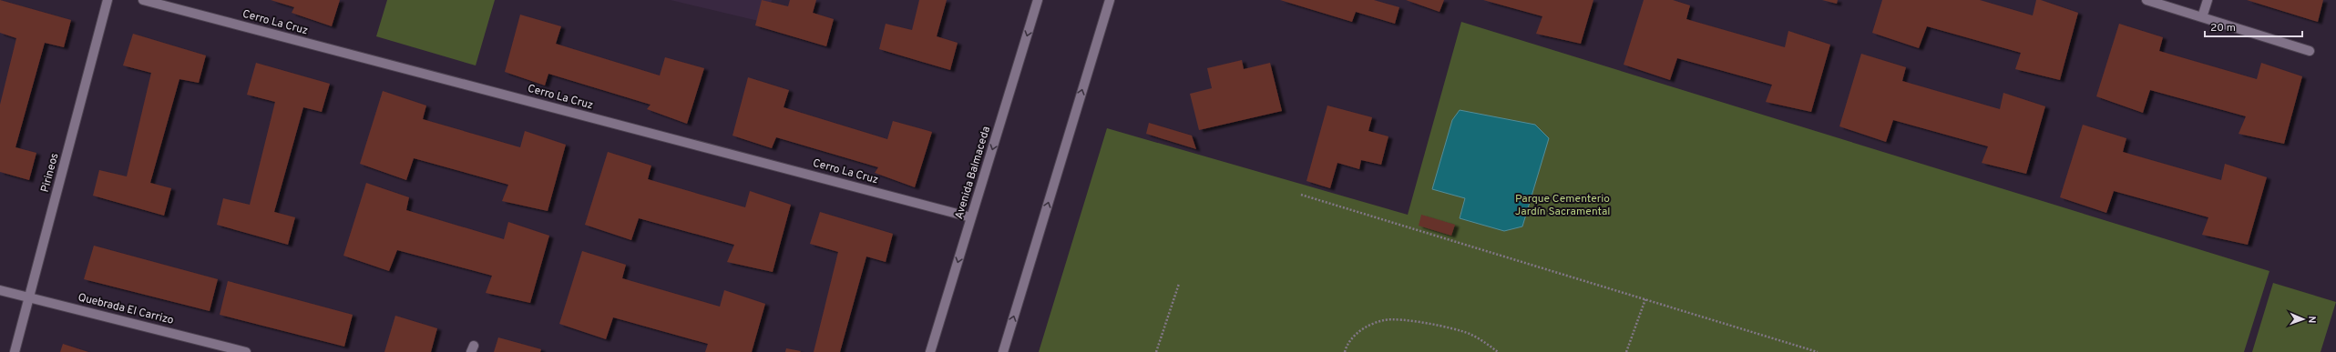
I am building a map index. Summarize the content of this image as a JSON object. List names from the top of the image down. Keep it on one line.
{"streets":{"street":["Cerro La Cruz","Pirineos","Avenida Balmaceda","Quebrada El Carrizo"]},"crossings":[["Cerro La Cruz","Avenida Balmaceda"],["Pirineos","Quebrada El Carrizo"]],"parks":["Parque Cementerio Jardín Sacramental"],"scale_bar":"20 m","north":"right"}
